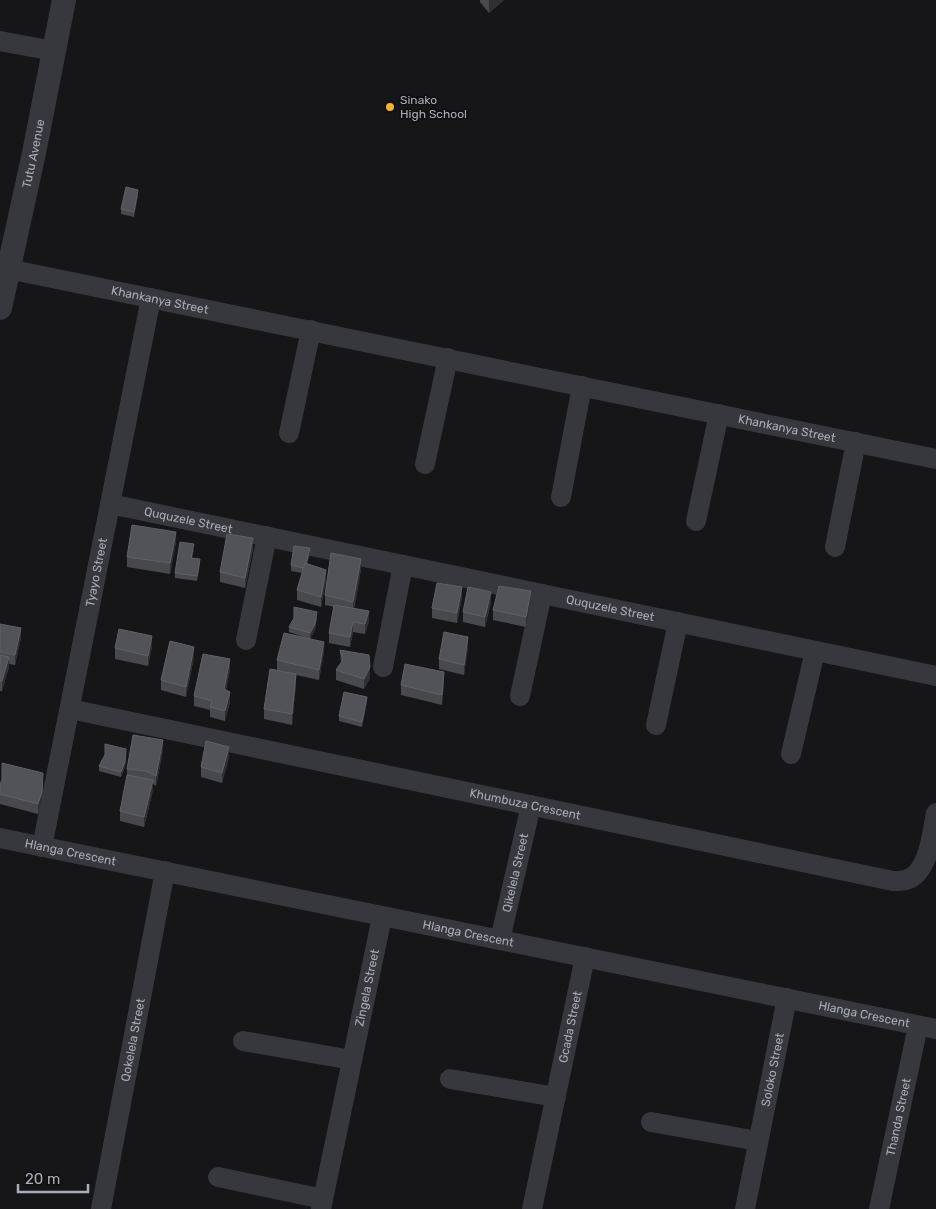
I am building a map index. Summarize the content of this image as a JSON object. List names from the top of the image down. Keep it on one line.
{"streets":{"street":["Tutu Avenue","Khankanya Street","Ququzele Street","Tyayo Street","Khumbuza Crescent","Hlanga Crescent","Qikelela Street","Zingela Street","Gcada Street","Qokelela Street","Soloko Street","Thanda Street"]},"crossings":[["Tutu Avenue","Khankanya Street"],["Khankanya Street","Tyayo Street"],["Ququzele Street","Tyayo Street"],["Tyayo Street","Khumbuza Crescent"],["Tyayo Street","Hlanga Crescent"],["Khumbuza Crescent","Qikelela Street"],["Hlanga Crescent","Qikelela Street"],["Hlanga Crescent","Zingela Street"],["Hlanga Crescent","Gcada Street"],["Hlanga Crescent","Qokelela Street"],["Hlanga Crescent","Soloko Street"],["Hlanga Crescent","Thanda Street"]],"places":["Sinako High School"],"scale_bar":"20 m"}
